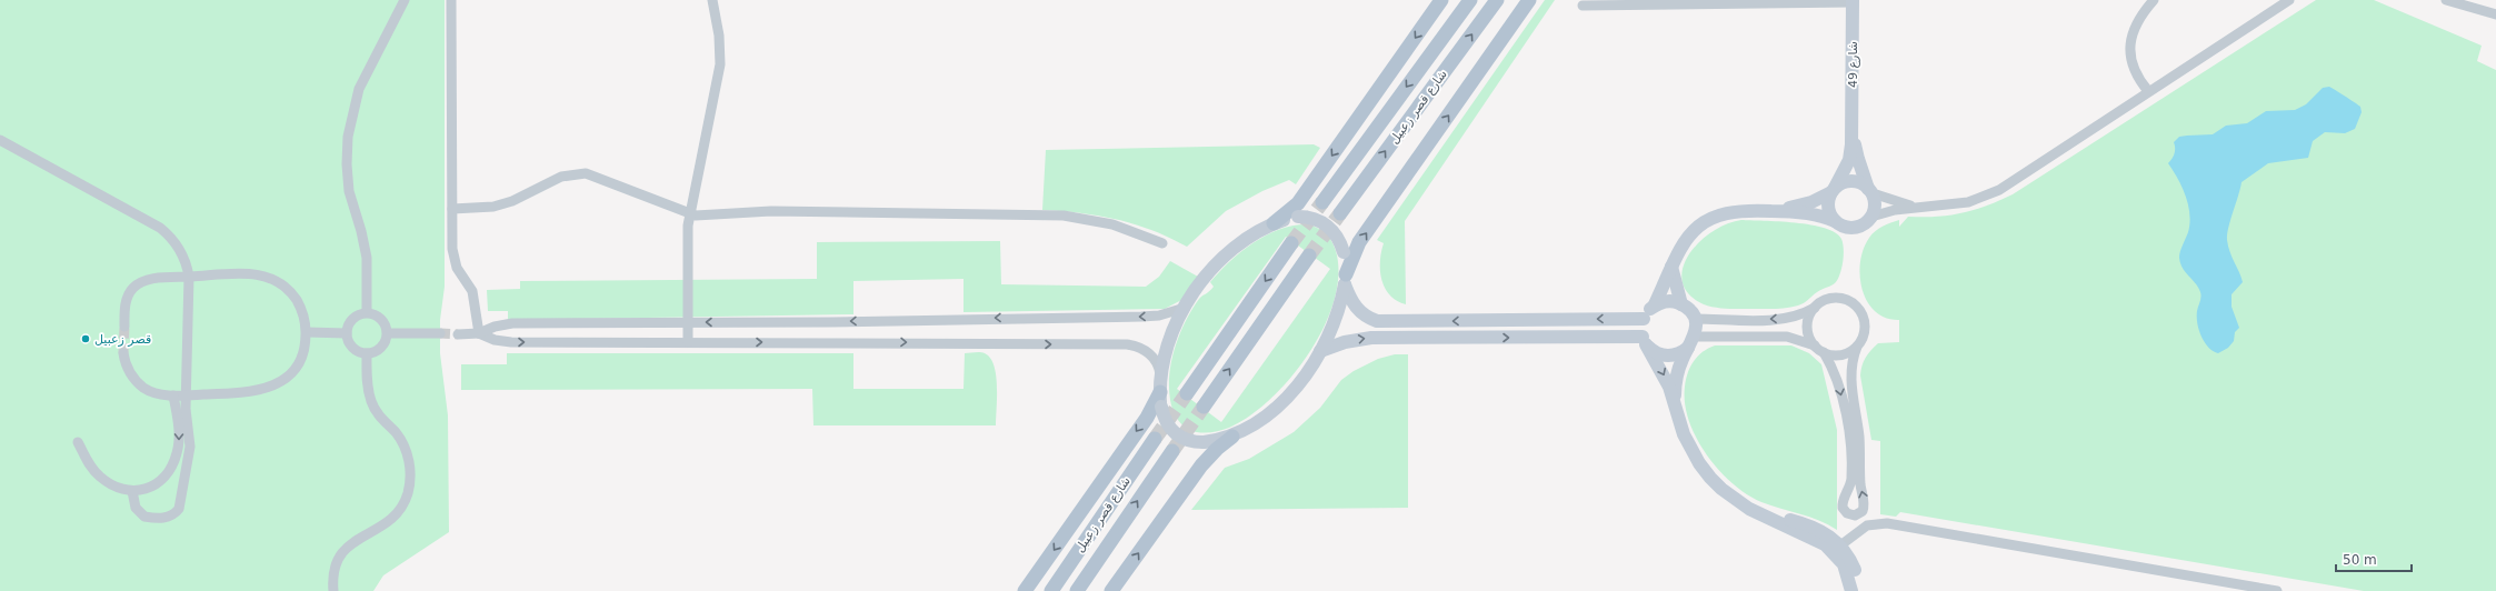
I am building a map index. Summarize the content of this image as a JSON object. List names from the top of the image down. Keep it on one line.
{"streets":{"main road":["شارع قصر زعبيل"],"street":["شارع 49"]},"places":["قصر زعبيل"],"scale_bar":"50 m"}
